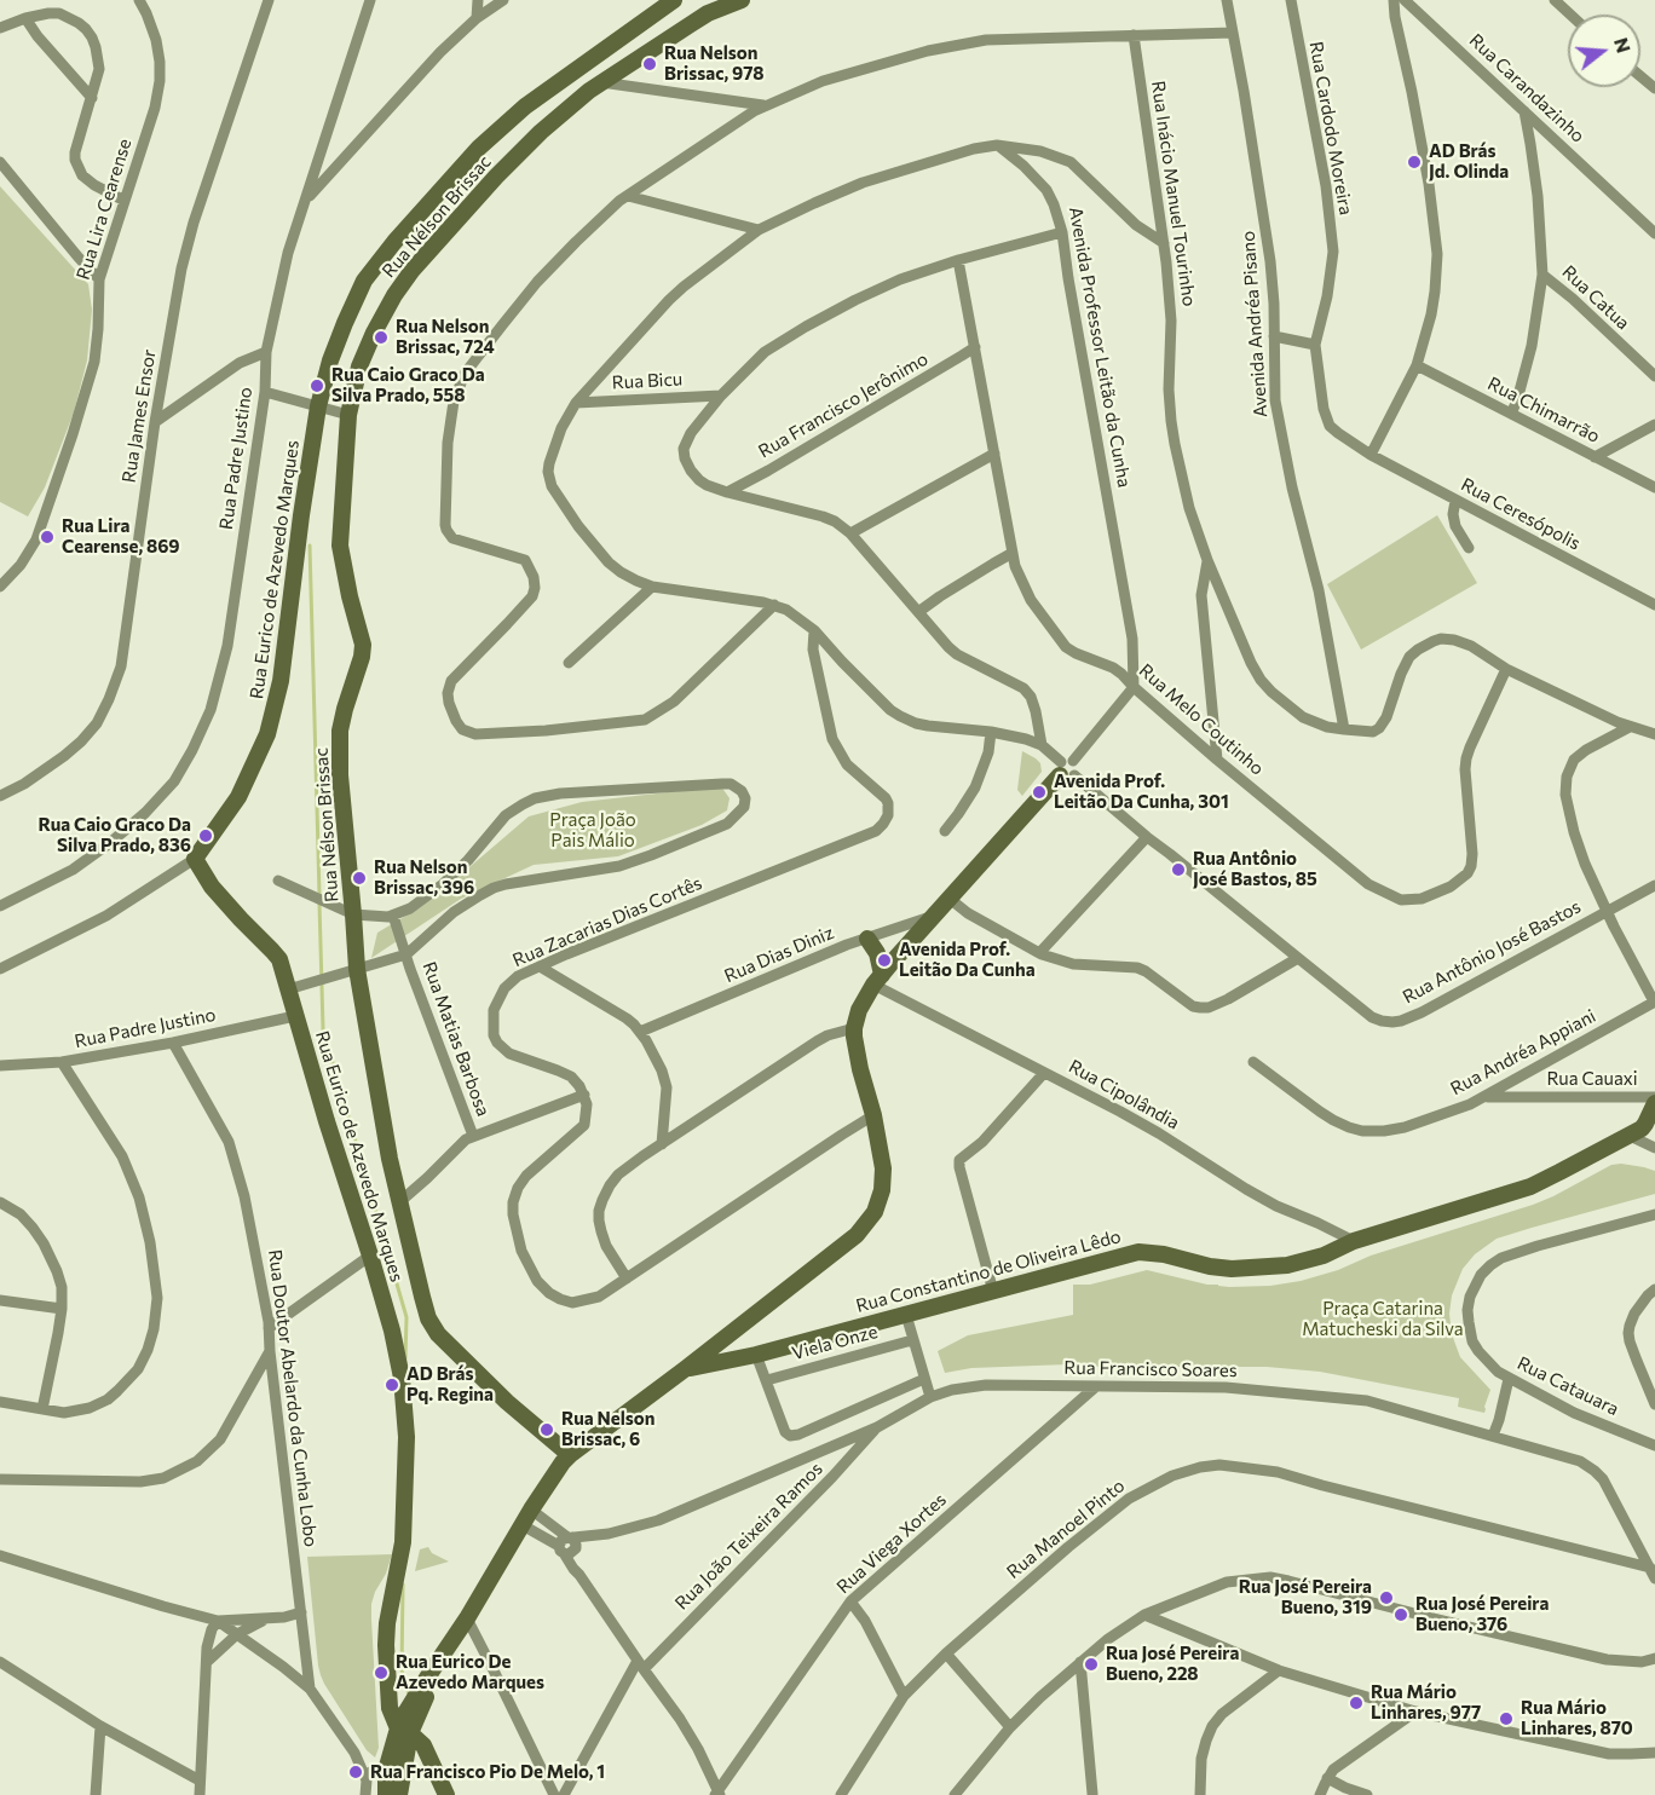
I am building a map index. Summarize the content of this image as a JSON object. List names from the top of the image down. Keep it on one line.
{"streets":{"street":["Rua Carandazinho","Rua Cardodo Moreira","Rua Inácio Manuel Tourinho","Rua Lira Cearense","Rua Nélson Brissac","Rua Catua","Avenida Andréa Pisano","Avenida Professor Leitão da Cunha","Rua Bicu","Rua Francisco Jerônimo","Rua Chimarrão","Rua James Ensor","Rua Padre Justino","Rua Ceresópolis","Rua Eurico de Azevedo Marques","Rua Melo Coutinho","Rua Zacarias Dias Cortês","Rua Antônio José Bastos","Rua Dias Diniz","Rua Matias Barbosa","Rua Andréa Appiani","Rua Cauaxi","Rua Cipolândia","Rua Constantino de Oliveira Lêdo","Viela Onze","Rua Francisco Soares","Rua Catauara","Rua Doutor Abelardo da Cunha Lobo","Rua Manoel Pinto","Rua João Teixeira Ramos","Rua Viega Xortes"]},"crossings":[["Rua Cardodo Moreira","Rua Ceresópolis"],["Rua Inácio Manuel Tourinho","Avenida Andréa Pisano"],["Rua Inácio Manuel Tourinho","Rua Melo Coutinho"],["Avenida Professor Leitão da Cunha","Rua Melo Coutinho"],["Rua Francisco Jerônimo","Rua Melo Coutinho"],["Rua Padre Justino","Rua Eurico de Azevedo Marques"],["Rua Padre Justino","Rua Doutor Abelardo da Cunha Lobo"],["Rua Andréa Appiani","Rua Cauaxi"],["Rua Cipolândia","Rua Constantino de Oliveira Lêdo"],["Rua Francisco Soares","Rua Manoel Pinto"],["Rua Francisco Soares","Rua João Teixeira Ramos"],["Rua Francisco Soares","Rua Viega Xortes"]],"parks":["Praça João Pais Málio","Praça Catarina Matucheski da Silva"],"places":["Rua Nelson Brissac, 978","AD Brás Jd. Olinda","Rua Nelson Brissac, 724","Rua Caio Graco Da Silva Prado, 558","Rua Lira Cearense, 869","Avenida Prof. Leitão Da Cunha, 301","Rua Caio Graco Da Silva Prado, 836","Rua Antônio José Bastos, 85","Rua Nelson Brissac, 396","Avenida Prof. Leitão Da Cunha","AD Brás Pq. Regina","Rua Nelson Brissac, 6","Rua José Pereira Bueno, 319","Rua José Pereira Bueno, 376","Rua José Pereira Bueno, 228","Rua Eurico De Azevedo Marques","Rua Mário Linhares, 977","Rua Mário Linhares, 870","Rua Francisco Pio De Melo, 1"],"north":"right"}
